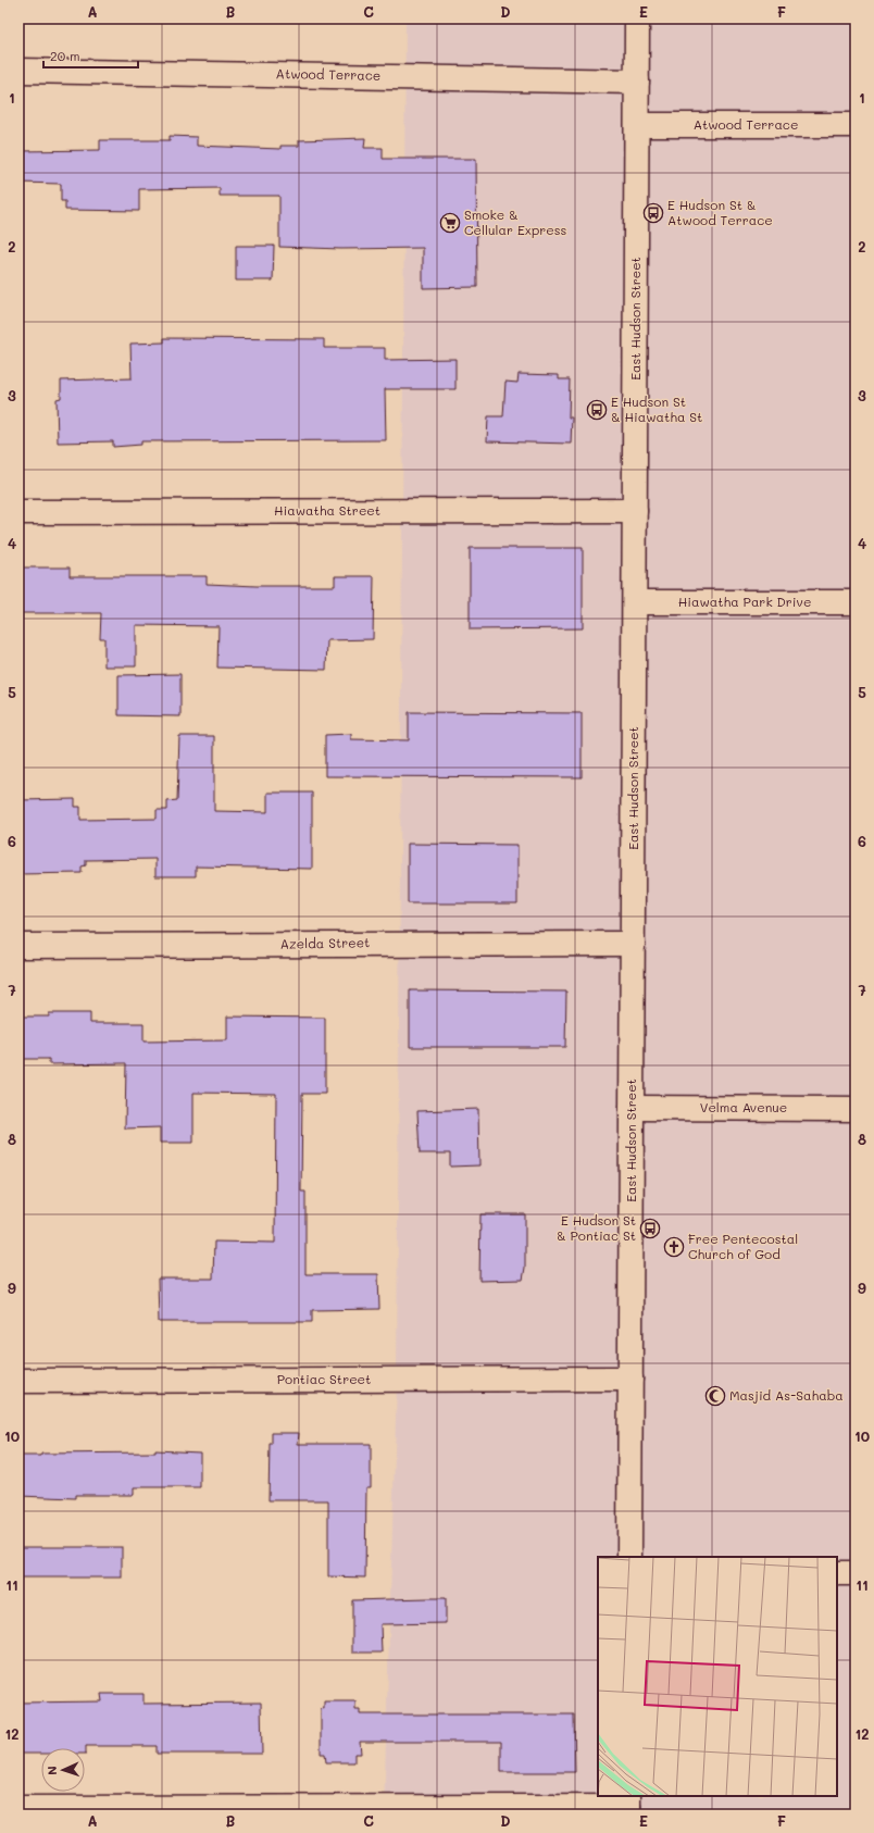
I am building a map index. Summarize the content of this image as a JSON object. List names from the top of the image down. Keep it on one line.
{"streets":{"street":["Atwood Terrace","East Hudson Street","Hiawatha Street","Hiawatha Park Drive","Azelda Street","Velma Avenue","Pontiac Street"]},"crossings":[["Atwood Terrace","East Hudson Street"],["East Hudson Street","Hiawatha Street"],["East Hudson Street","Hiawatha Park Drive"],["East Hudson Street","Azelda Street"],["East Hudson Street","Velma Avenue"],["East Hudson Street","Pontiac Street"]],"places":{"bus stop":["E Hudson St & Atwood Terrace","E Hudson St & Hiawatha St","E Hudson St & Pontiac St"],"supermarket":["Smoke & Cellular Express"],"church":["Free Pentecostal Church of God"],"mosque":["Masjid As-Sahaba"]},"scale_bar":"20 m","north":"left","grid":{"columns":["A","B","C","D","E","F"],"rows":["1","2","3","4","5","6","7","8","9","10","11","12"]}}
